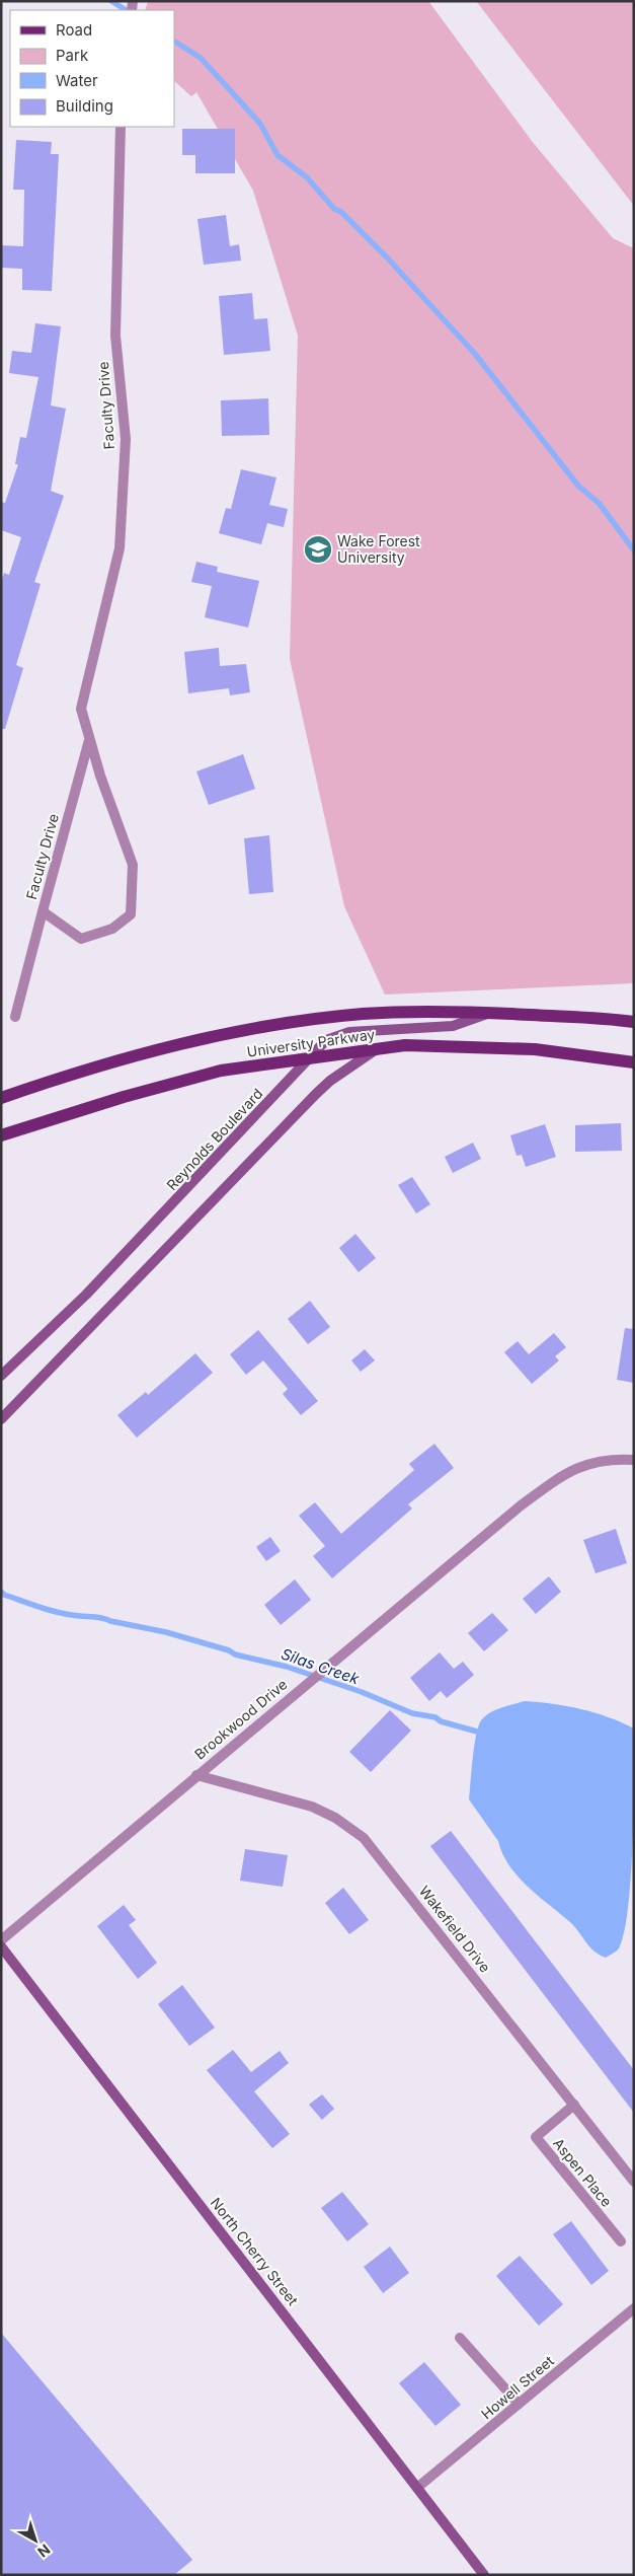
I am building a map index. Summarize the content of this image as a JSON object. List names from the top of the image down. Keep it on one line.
{"streets":{"main road":["University Parkway","Reynolds Boulevard","North Cherry Street"],"street":["Faculty Drive","Brookwood Drive","Wakefield Drive","Aspen Place","Howell Street"]},"crossings":[["University Parkway","Reynolds Boulevard"],["Brookwood Drive","Wakefield Drive"],["Wakefield Drive","Aspen Place"],["North Cherry Street","Howell Street"]],"water":["Silas Creek"],"places":{"school or university":["Wake Forest University"]},"legend":["Road","Park","Water","Building"],"north":"bottom right"}
